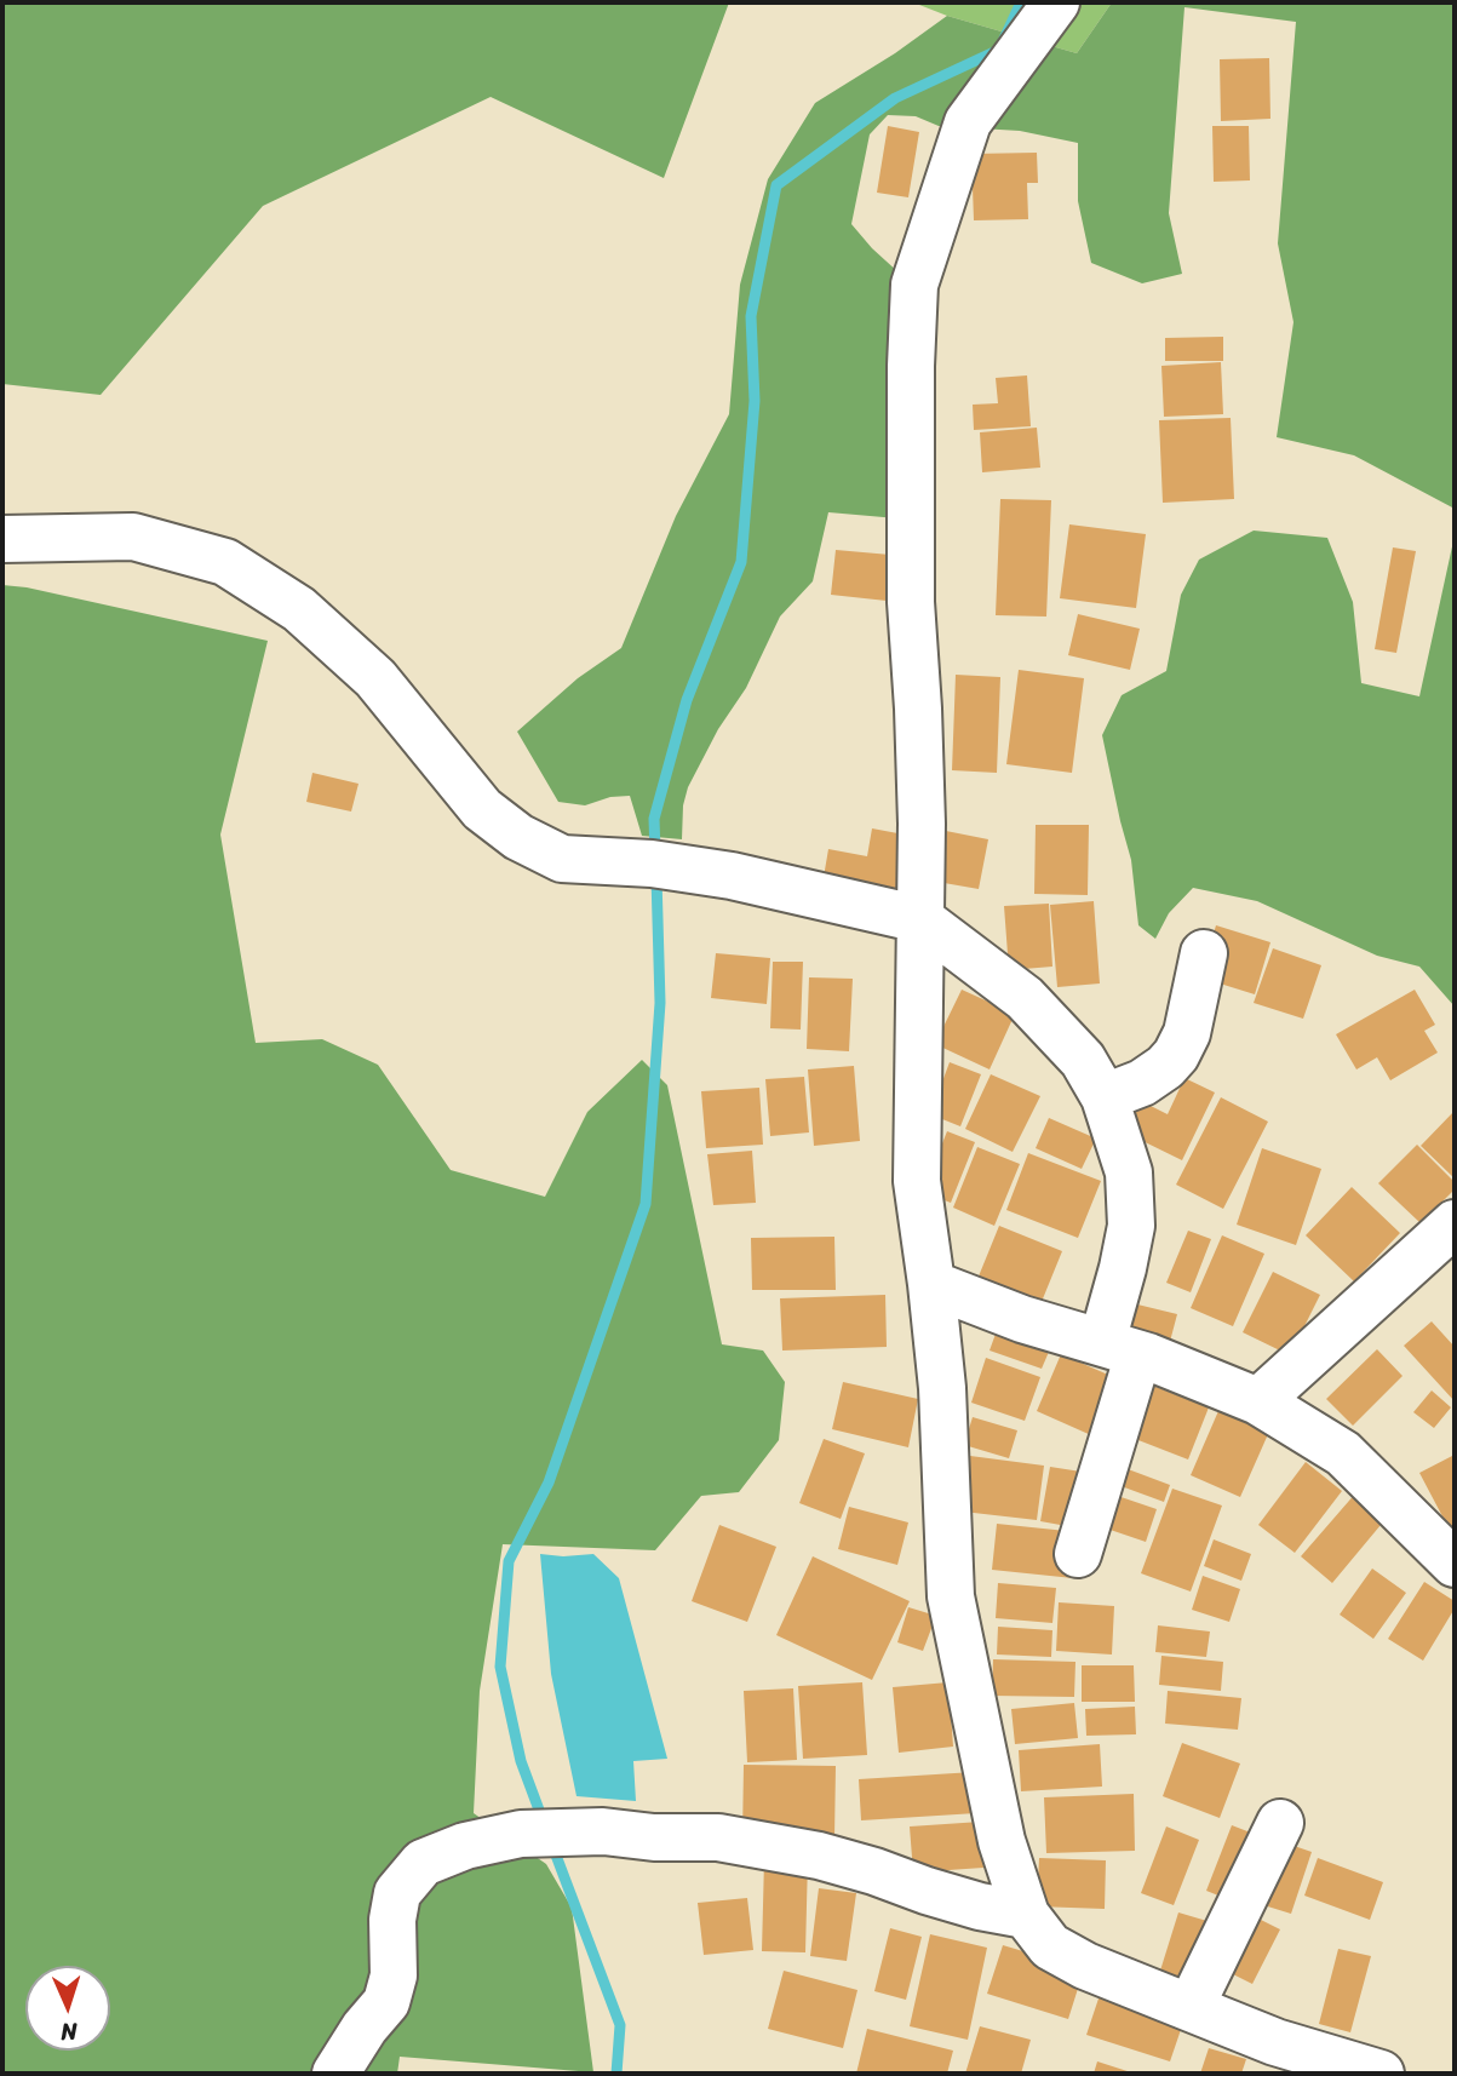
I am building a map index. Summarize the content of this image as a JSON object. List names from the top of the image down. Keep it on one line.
{"north":"bottom"}
